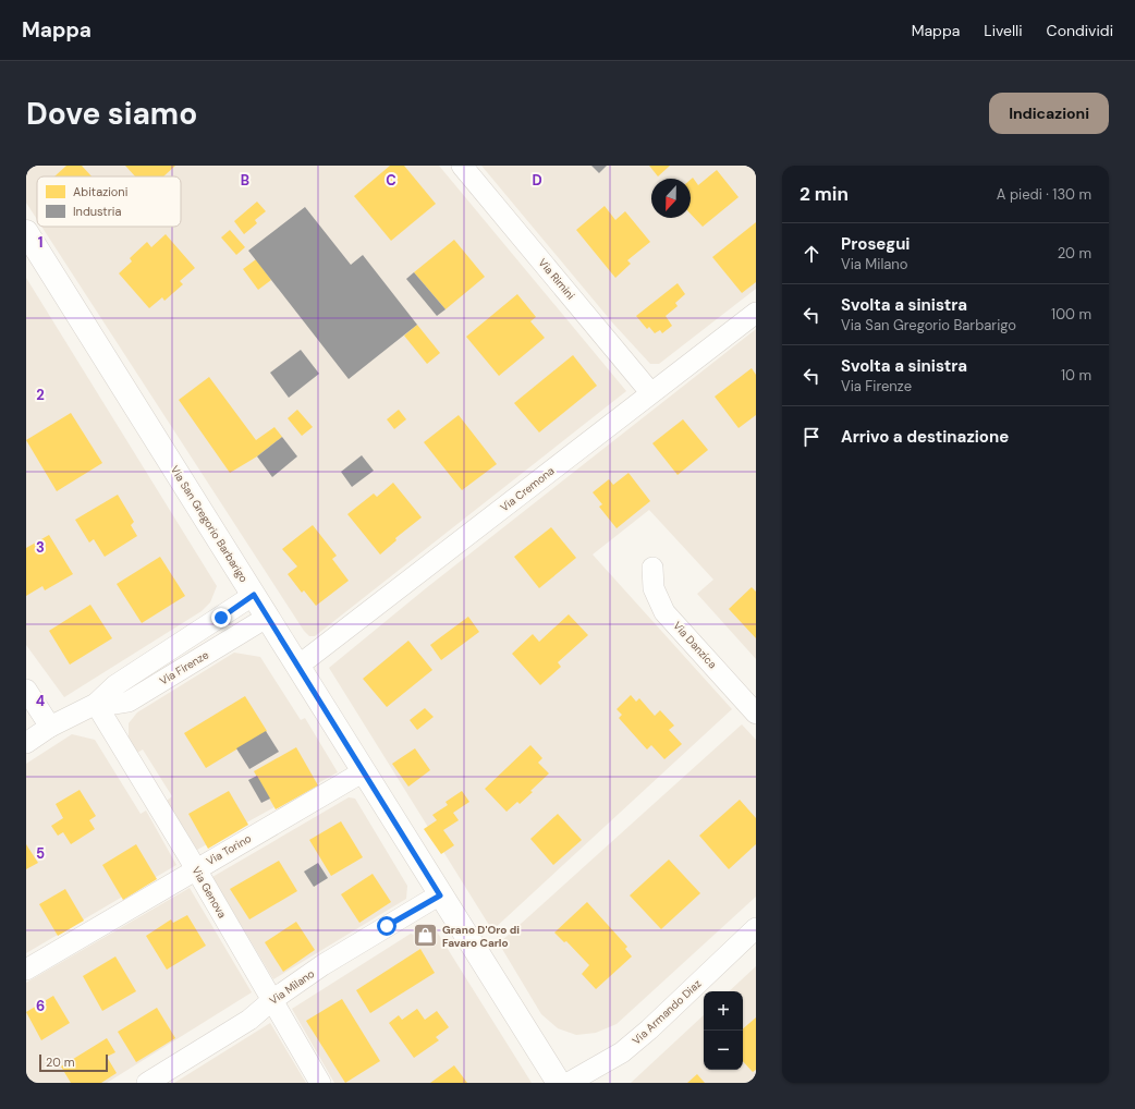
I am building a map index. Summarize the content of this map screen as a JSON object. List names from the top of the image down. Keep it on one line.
{"streets":{"street":["Via Rimini","Via Cremona","Via San Gregorio Barbarigo","Via Danzica","Via Firenze","Via Torino","Via Genova","Via Milano","Via Armando Diaz"]},"crossings":[["Via Rimini","Via Cremona"],["Via Cremona","Via San Gregorio Barbarigo"],["Via San Gregorio Barbarigo","Via Firenze"],["Via San Gregorio Barbarigo","Via Torino"],["Via San Gregorio Barbarigo","Via Milano"],["Via Firenze","Via Genova"],["Via Torino","Via Genova"],["Via Genova","Via Milano"]],"places":{"shop":["Grano D'Oro di Favaro Carlo"]},"legend":["Abitazioni","Industria"],"scale_bar":"20 m","north":"bottom","page":{"header":"Mappa","nav":["Mappa","Livelli","Condividi"],"buttons":"Indicazioni","title":"Dove siamo","heading":["2 min","A piedi · 130 m"],"list":[["Prosegui","Via Milano","20 m"],["Svolta a sinistra","Via San Gregorio Barbarigo","100 m"],["Svolta a sinistra","Via Firenze","10 m"],"Arrivo a destinazione"],"map_buttons":["+","−"],"scale":"20 m"},"grid":{"columns":["B","C","D"],"rows":["1","2","3","4","5","6"]}}
